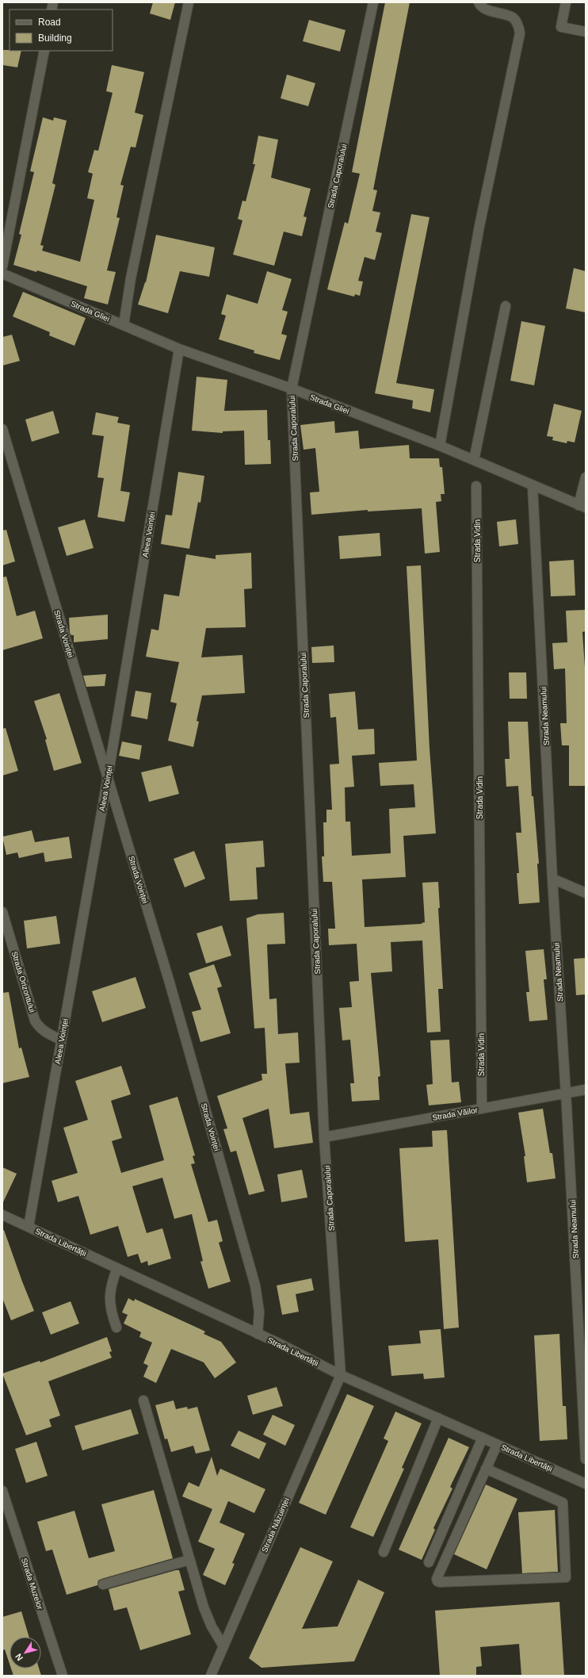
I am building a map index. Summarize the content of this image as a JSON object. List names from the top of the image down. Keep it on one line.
{"streets":{"street":["Strada Caporalului","Strada Gliei","Aleea Voinței","Strada Vidin","Strada Voinței","Strada Neamului","Strada Orizontului","Strada Văilor","Strada Libertății","Strada Năzuinței","Strada Muzelor"]},"crossings":[["Strada Caporalului","Strada Gliei"],["Strada Caporalului","Strada Văilor"],["Strada Caporalului","Strada Libertății"],["Strada Caporalului","Strada Năzuinței"],["Strada Gliei","Aleea Voinței"],["Strada Gliei","Strada Neamului"],["Aleea Voinței","Strada Voinței"],["Aleea Voinței","Strada Orizontului"],["Aleea Voinței","Strada Libertății"],["Strada Vidin","Strada Văilor"],["Strada Voinței","Strada Libertății"],["Strada Neamului","Strada Văilor"],["Strada Libertății","Strada Năzuinței"]],"legend":["Road","Building"],"north":"bottom left"}
